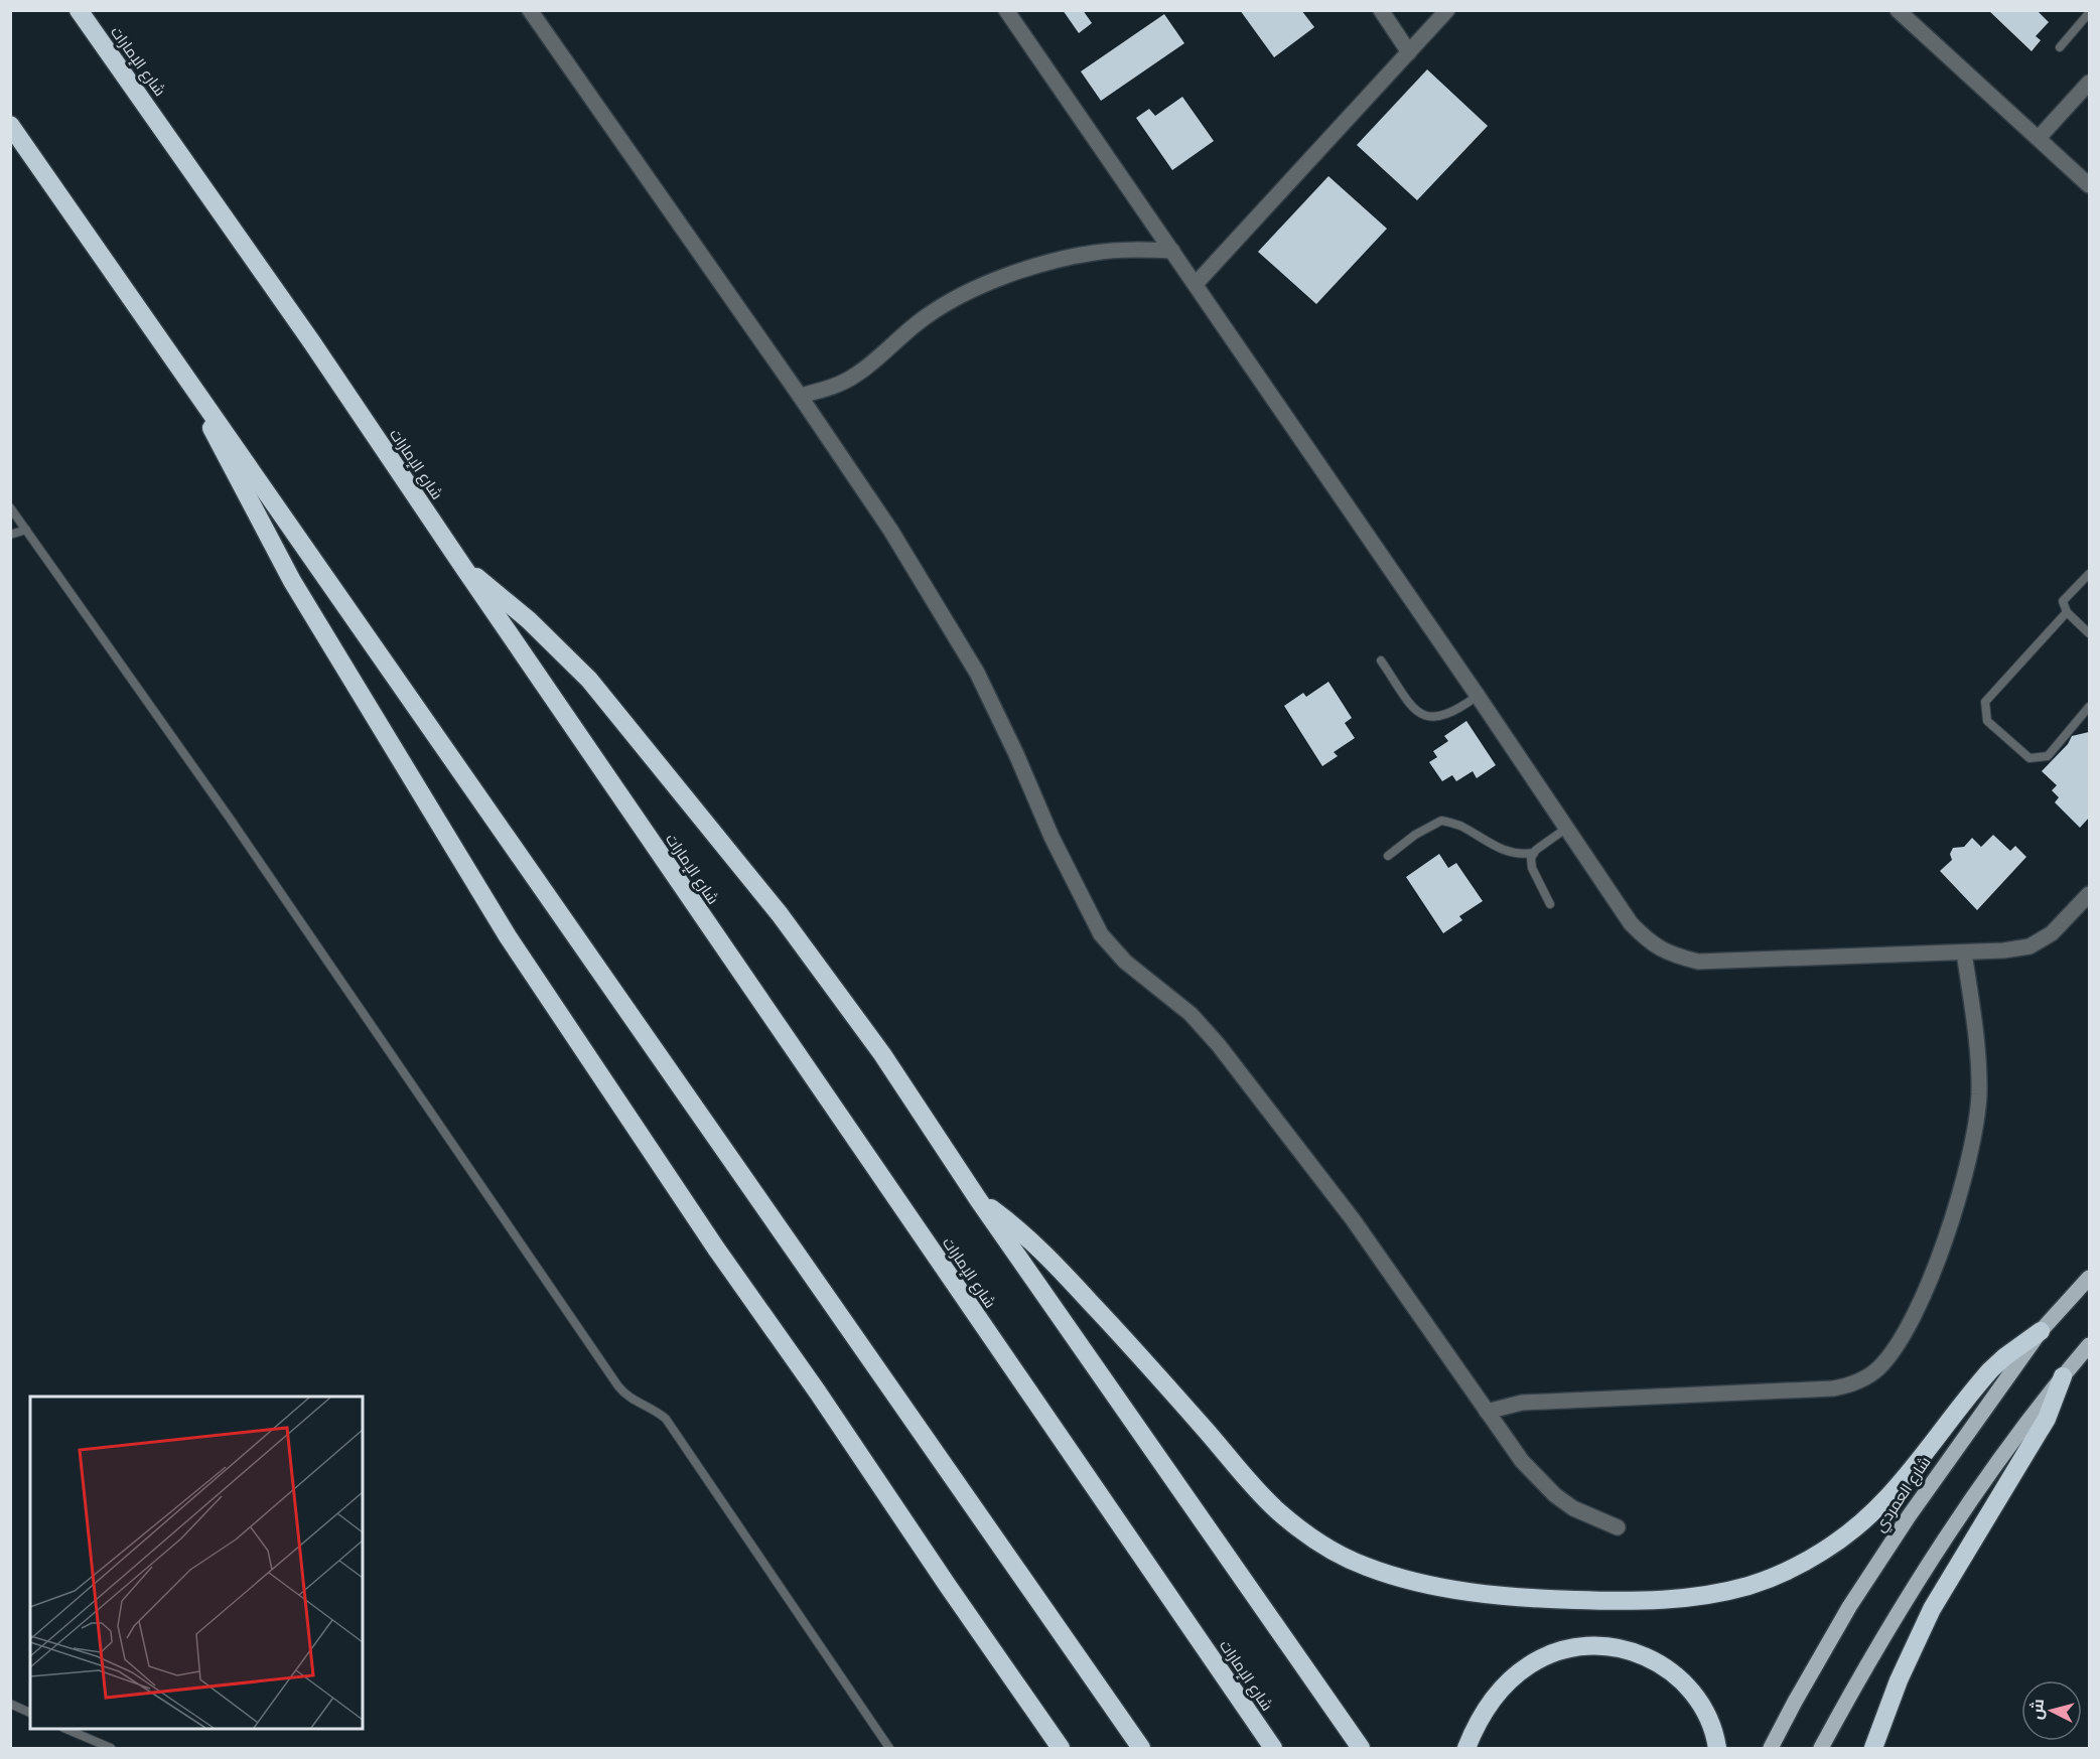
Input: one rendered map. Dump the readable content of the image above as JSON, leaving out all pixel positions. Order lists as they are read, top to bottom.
{
  "streets": {
    "highway": ["شارع الإمارات"],
    "main road": ["شارع العمردي"]
  },
  "north": "left"
}
